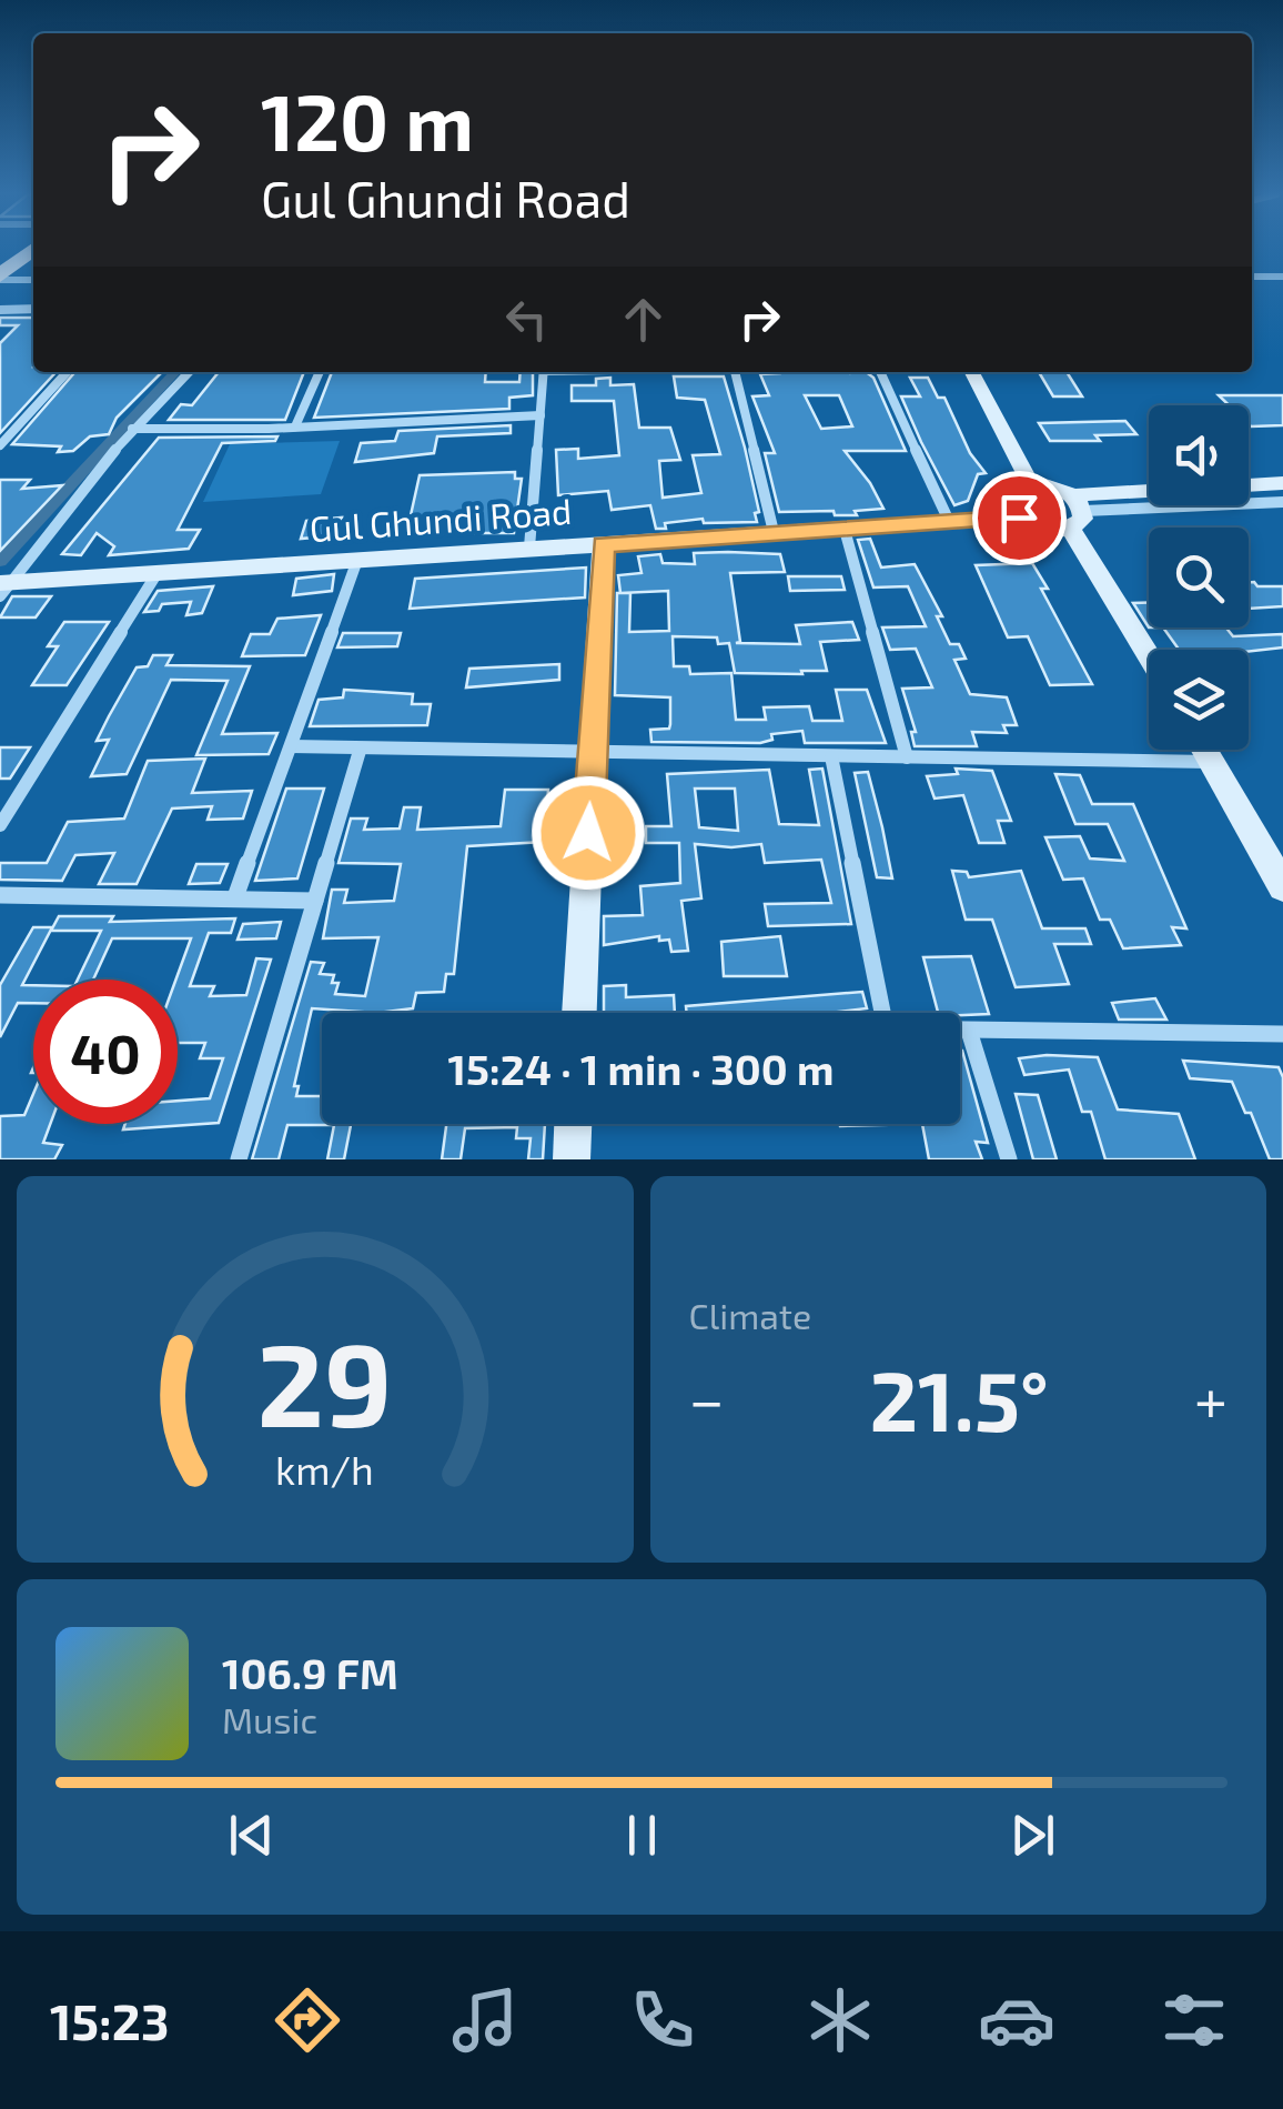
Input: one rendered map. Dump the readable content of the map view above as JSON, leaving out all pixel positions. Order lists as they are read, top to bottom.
{
  "streets": {
    "main road": ["Gul Ghundi Road"]
  },
  "page": {
    "turn": ["120 m", "Gul Ghundi Road"],
    "limit": "40",
    "trip": "15:24 · 1 min · 300 m",
    "tile": "Climate",
    "heat": ["−", "21.5°", "+"],
    "song": ["106.9 FM", "Music"],
    "tabs": "15:23",
    "gauge": ["29", "km/h"]
  }
}
